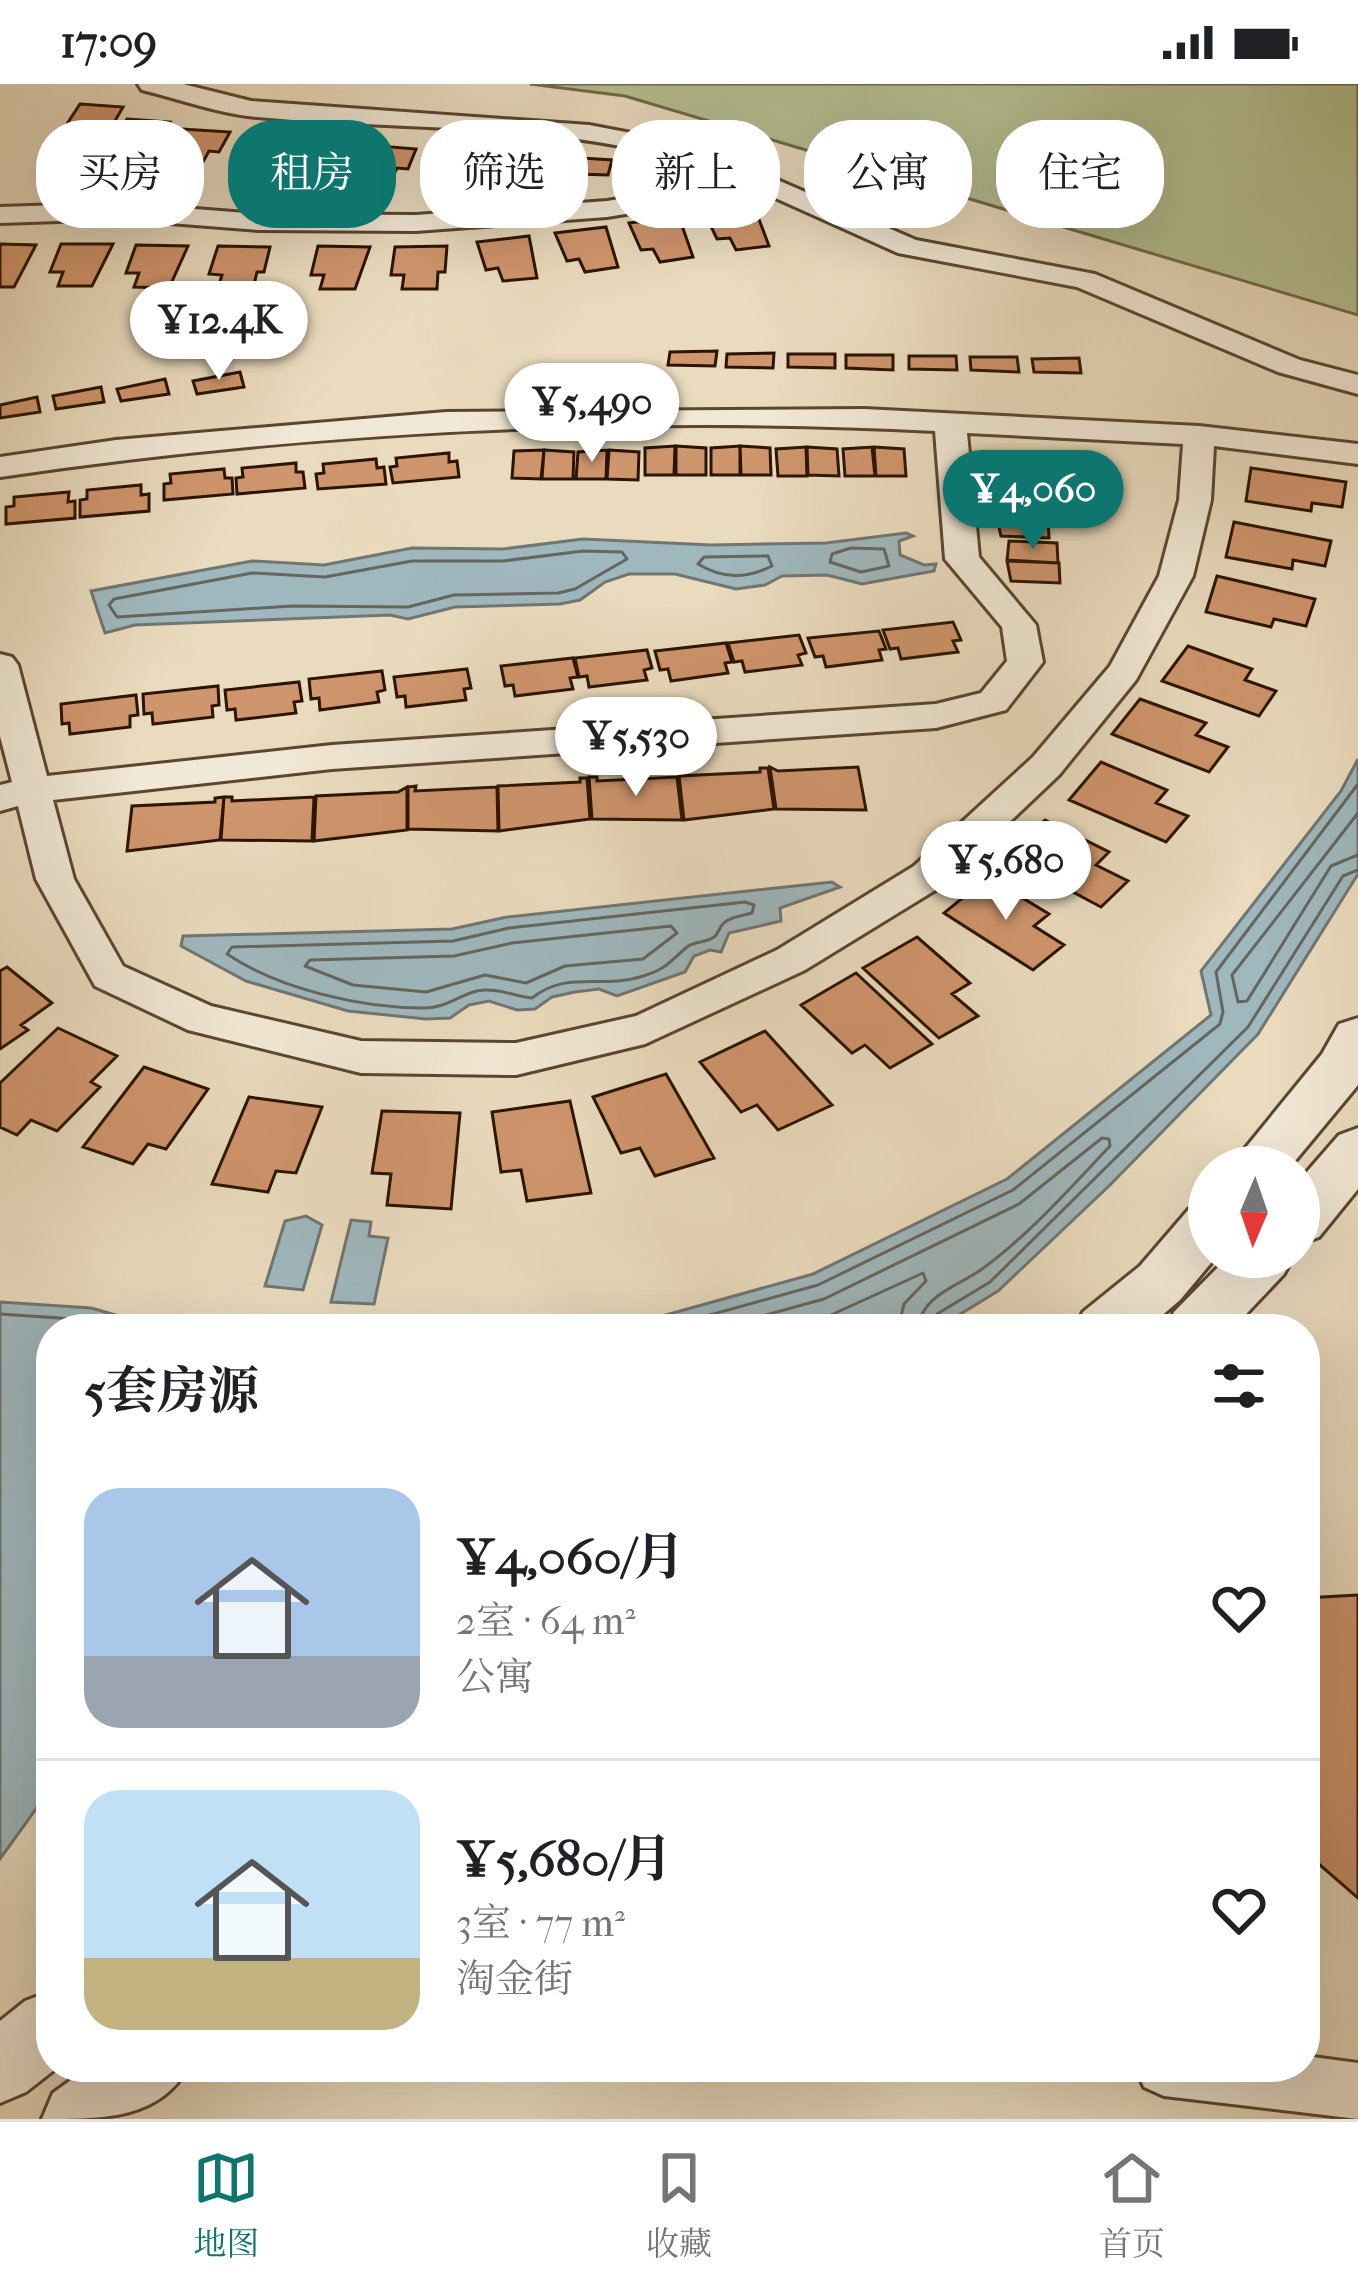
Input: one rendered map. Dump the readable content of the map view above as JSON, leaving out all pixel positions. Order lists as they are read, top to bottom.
{
  "north": "bottom",
  "page": {
    "status": "17:09",
    "chip": [
      "买房",
      "租房",
      "筛选",
      "新上",
      "公寓",
      "住宅"
    ],
    "price": [
      "¥12.4K",
      "¥5,490",
      "¥4,060",
      "¥5,530",
      "¥5,680"
    ],
    "heading": "5套房源",
    "list": [
      {
        "name": "¥4,060/月",
        "note": "2室 · 64 m² · 公寓"
      },
      {
        "name": "¥5,680/月",
        "note": "3室 · 77 m² · 淘金街"
      }
    ],
    "tabs": ["地图", "收藏", "首页"]
  }
}
